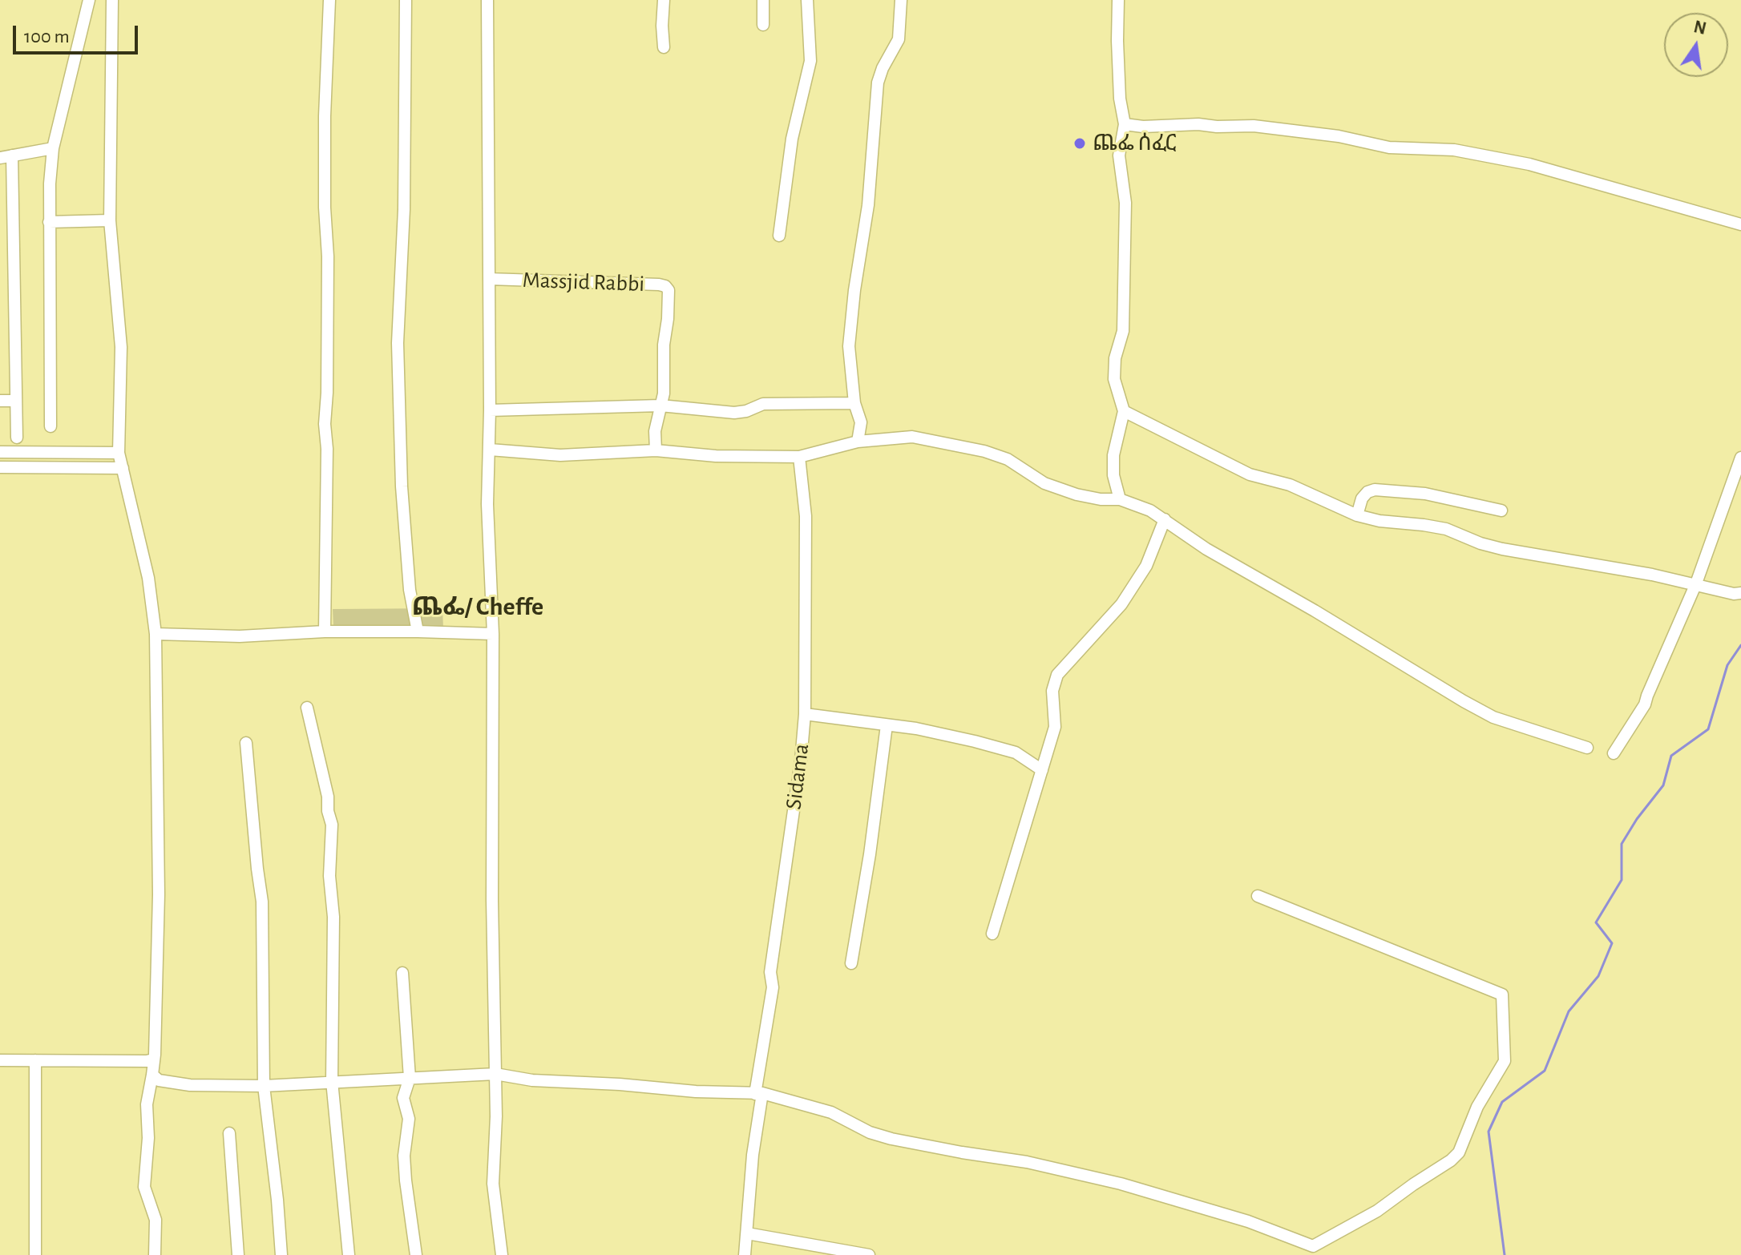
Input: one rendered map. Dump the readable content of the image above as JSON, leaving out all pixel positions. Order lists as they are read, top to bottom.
{
  "streets": {
    "street": ["Massjid Rabbi", "Sidama"]
  },
  "districts": ["ጨፌ/ Cheffe"],
  "places": ["ጨፌ ሰፈር"],
  "scale_bar": "100 m",
  "north": "top"
}
